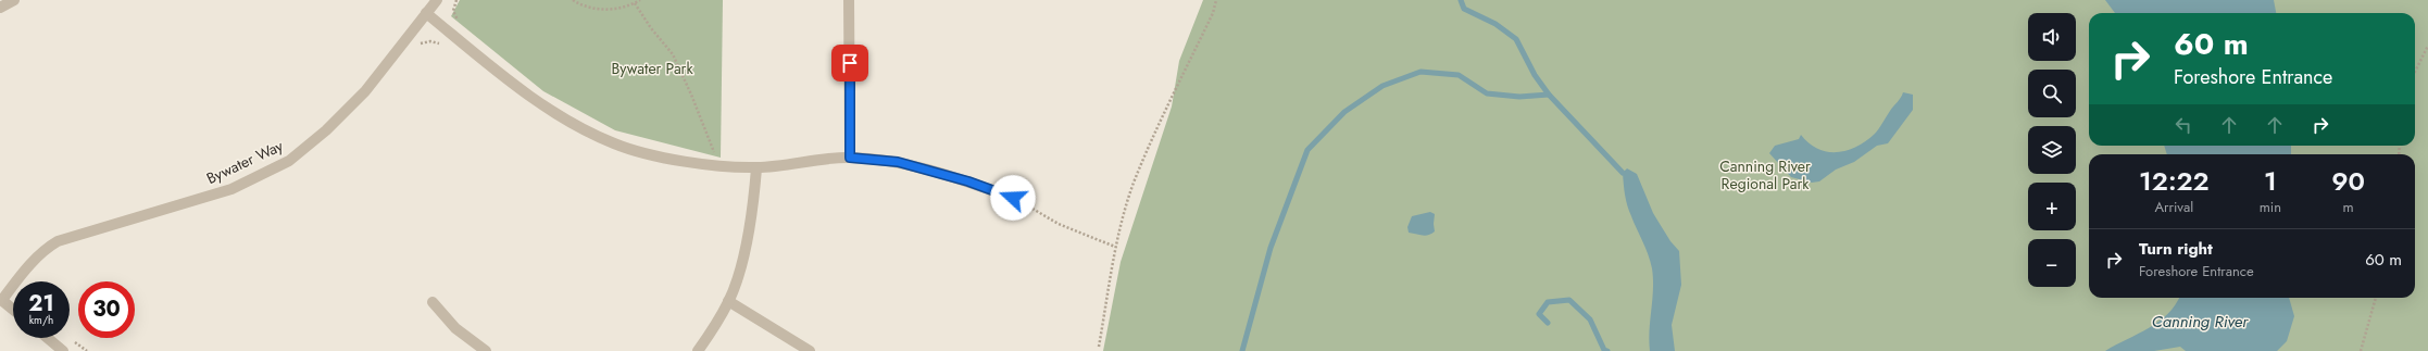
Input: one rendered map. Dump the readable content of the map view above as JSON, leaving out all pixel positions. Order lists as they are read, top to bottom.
{
  "streets": {
    "street": ["Bywater Way"]
  },
  "water": ["Canning River"],
  "parks": ["Bywater Park", "Canning River Regional Park"],
  "page": {
    "map_buttons": ["+", "−"],
    "turn": ["60 m", "Foreshore Entrance"],
    "eta": [
      "12:22",
      "Arrival",
      "1",
      "min",
      "90",
      "m"
    ],
    "list": [
      {
        "name": "Turn right",
        "note": "Foreshore Entrance",
        "value": "60 m"
      }
    ],
    "speed": "21 km/h",
    "limit": "30"
  }
}
